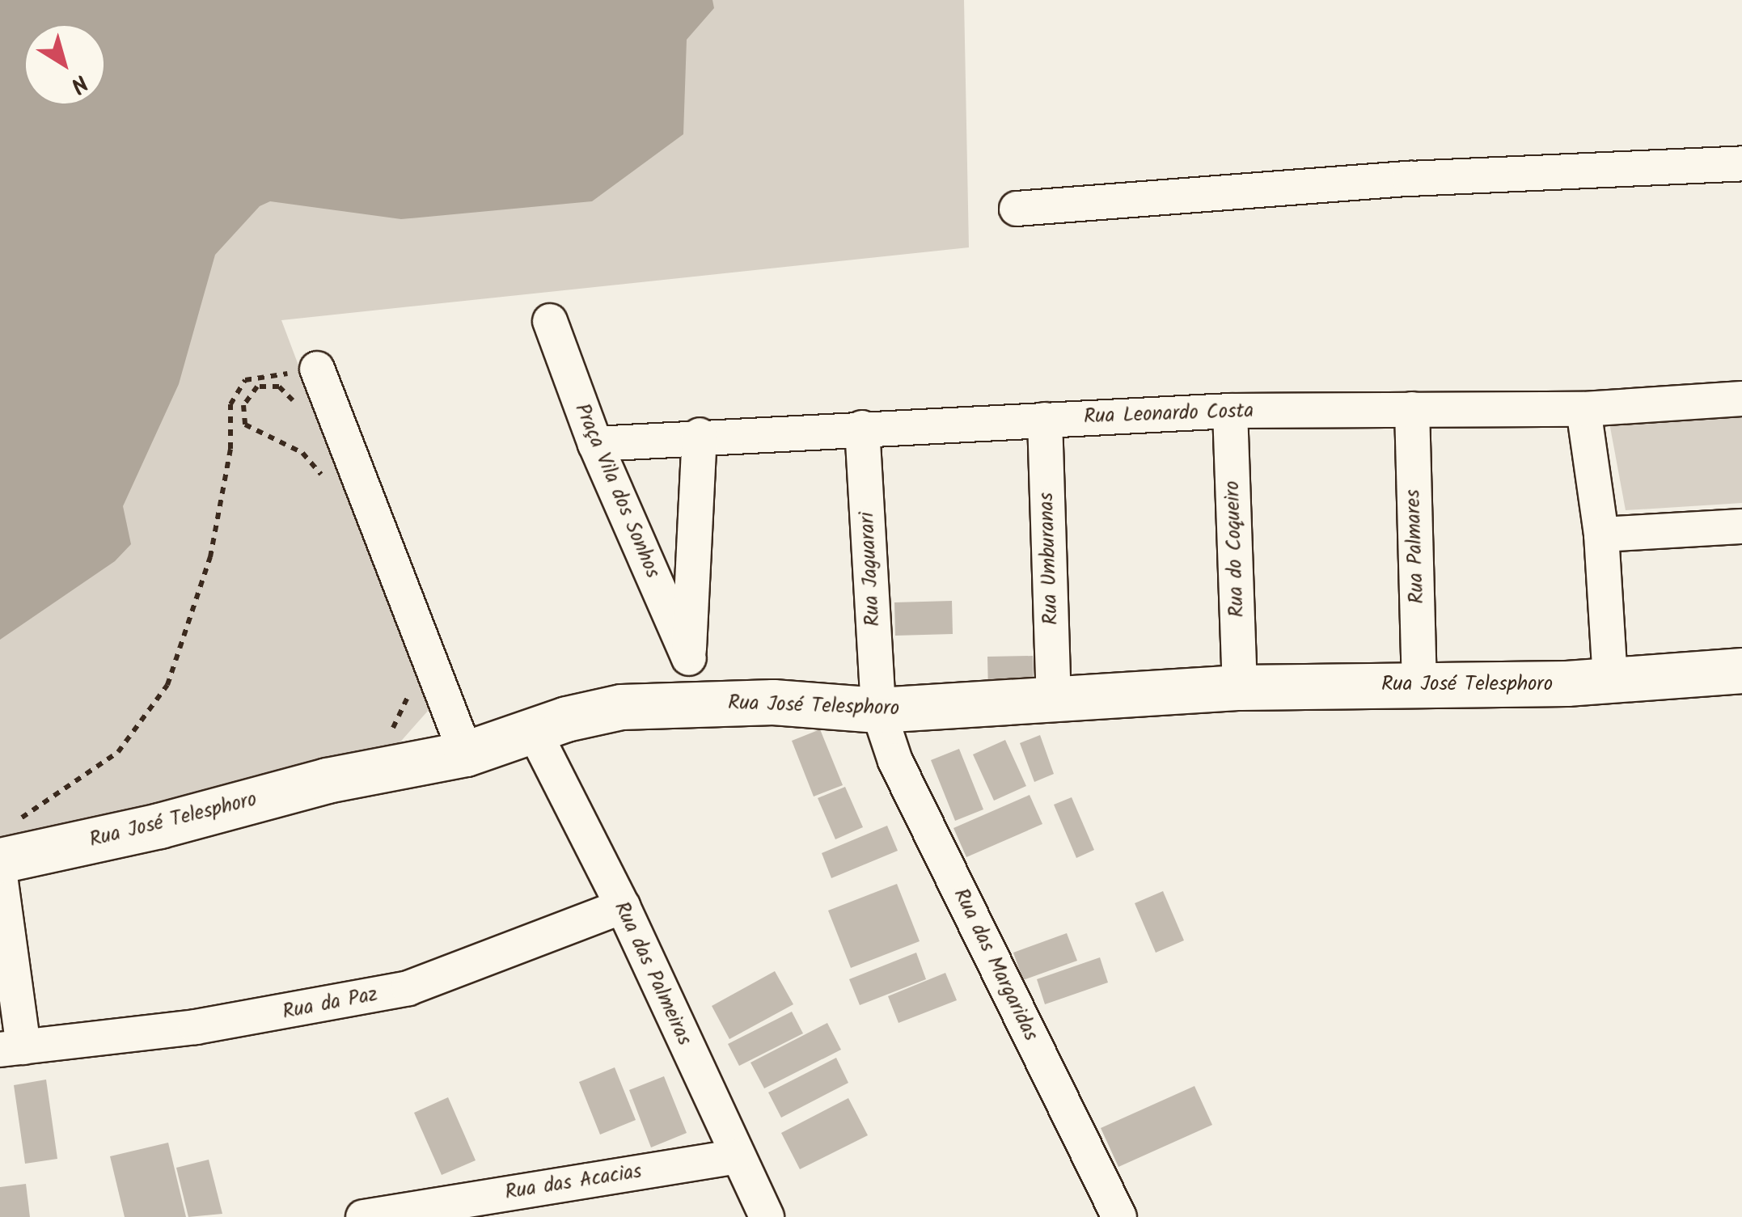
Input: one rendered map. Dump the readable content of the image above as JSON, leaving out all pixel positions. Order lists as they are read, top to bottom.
{
  "streets": {
    "street": [
      "Rua Leonardo Costa",
      "Praça Vila dos Sonhos",
      "Rua Palmares",
      "Rua do Coqueiro",
      "Rua Umburanas",
      "Rua Jaguarari",
      "Rua José Telesphoro",
      "Rua das Margaridas",
      "Rua das Palmeiras",
      "Rua da Paz",
      "Rua das Acacias"
    ]
  },
  "crossings": [
    ["Rua Leonardo Costa", "Praça Vila dos Sonhos"],
    ["Rua Leonardo Costa", "Rua Palmares"],
    ["Rua Leonardo Costa", "Rua do Coqueiro"],
    ["Rua Leonardo Costa", "Rua Umburanas"],
    ["Rua Leonardo Costa", "Rua Jaguarari"],
    ["Praça Vila dos Sonhos", "Rua José Telesphoro"],
    ["Rua Palmares", "Rua José Telesphoro"],
    ["Rua do Coqueiro", "Rua José Telesphoro"],
    ["Rua Umburanas", "Rua José Telesphoro"],
    ["Rua Jaguarari", "Rua José Telesphoro"],
    ["Rua Jaguarari", "Rua das Margaridas"],
    ["Rua José Telesphoro", "Rua das Margaridas"],
    ["Rua José Telesphoro", "Rua das Palmeiras"],
    ["Rua das Palmeiras", "Rua da Paz"],
    ["Rua das Palmeiras", "Rua das Acacias"]
  ],
  "north": "bottom right"
}
